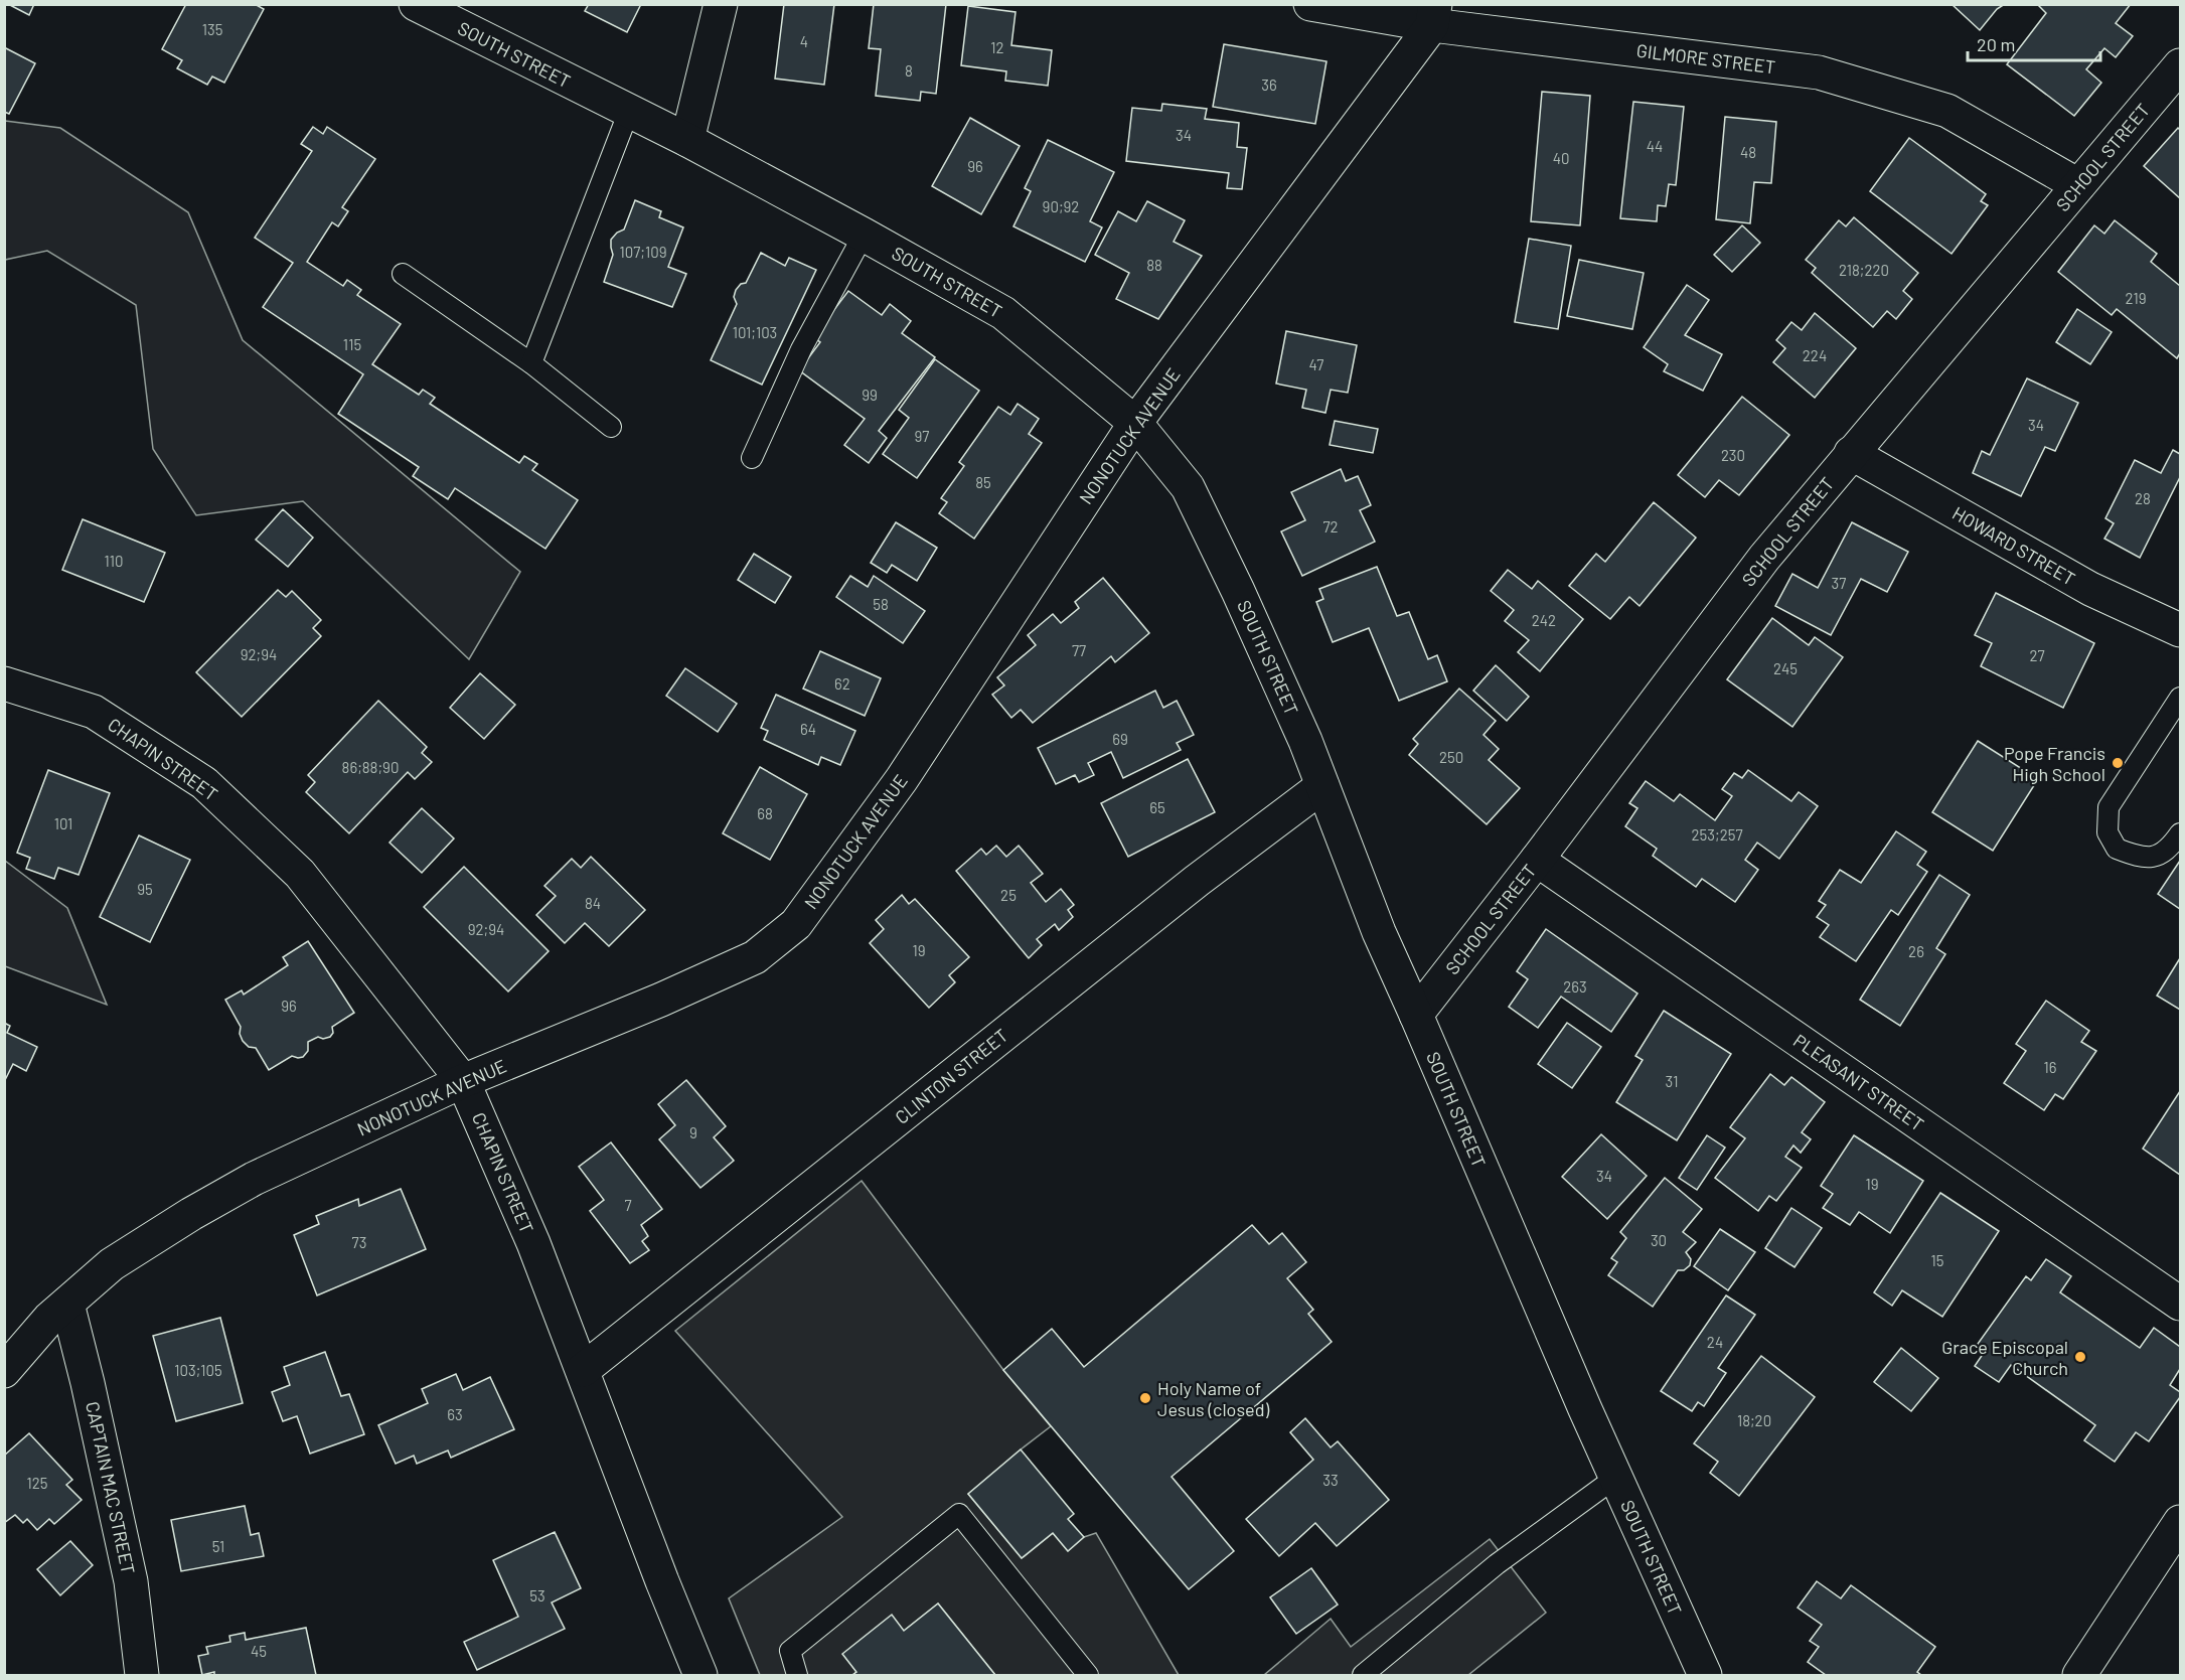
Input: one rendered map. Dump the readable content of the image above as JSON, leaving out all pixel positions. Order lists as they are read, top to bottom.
{
  "streets": {
    "street": [
      "SOUTH STREET",
      "GILMORE STREET",
      "SCHOOL STREET",
      "NONOTUCK AVENUE",
      "HOWARD STREET",
      "CHAPIN STREET",
      "CLINTON STREET",
      "PLEASANT STREET",
      "CAPTAIN MAC STREET"
    ]
  },
  "crossings": [
    ["SOUTH STREET", "SCHOOL STREET"],
    ["SOUTH STREET", "NONOTUCK AVENUE"],
    ["SOUTH STREET", "CLINTON STREET"],
    ["GILMORE STREET", "SCHOOL STREET"],
    ["GILMORE STREET", "NONOTUCK AVENUE"],
    ["SCHOOL STREET", "HOWARD STREET"],
    ["SCHOOL STREET", "PLEASANT STREET"],
    ["NONOTUCK AVENUE", "CHAPIN STREET"],
    ["NONOTUCK AVENUE", "CAPTAIN MAC STREET"],
    ["CHAPIN STREET", "CLINTON STREET"]
  ],
  "places": ["Pope Francis High School", "Grace Episcopal Church", "Holy Name of Jesus (closed)"],
  "house_numbers": [
    "135",
    "4",
    "12",
    "8",
    "36",
    "34",
    "44",
    "48",
    "40",
    "96",
    "90;92",
    "107;109",
    "88",
    "218;220",
    "219",
    "101;103",
    "115",
    "224",
    "47",
    "99",
    "34",
    "97",
    "230",
    "85",
    "28",
    "72",
    "110",
    "37",
    "58",
    "242",
    "77",
    "92;94",
    "27",
    "245",
    "62",
    "64",
    "69",
    "250",
    "86;88;90",
    "65",
    "68",
    "101",
    "253;257",
    "95",
    "25",
    "84",
    "92;94",
    "19",
    "26",
    "263",
    "96",
    "16",
    "31",
    "9",
    "34",
    "19",
    "7",
    "30",
    "73",
    "15",
    "24",
    "103;105",
    "63",
    "18;20",
    "33",
    "125",
    "51",
    "53",
    "45"
  ],
  "scale_bar": "20 m"
}
